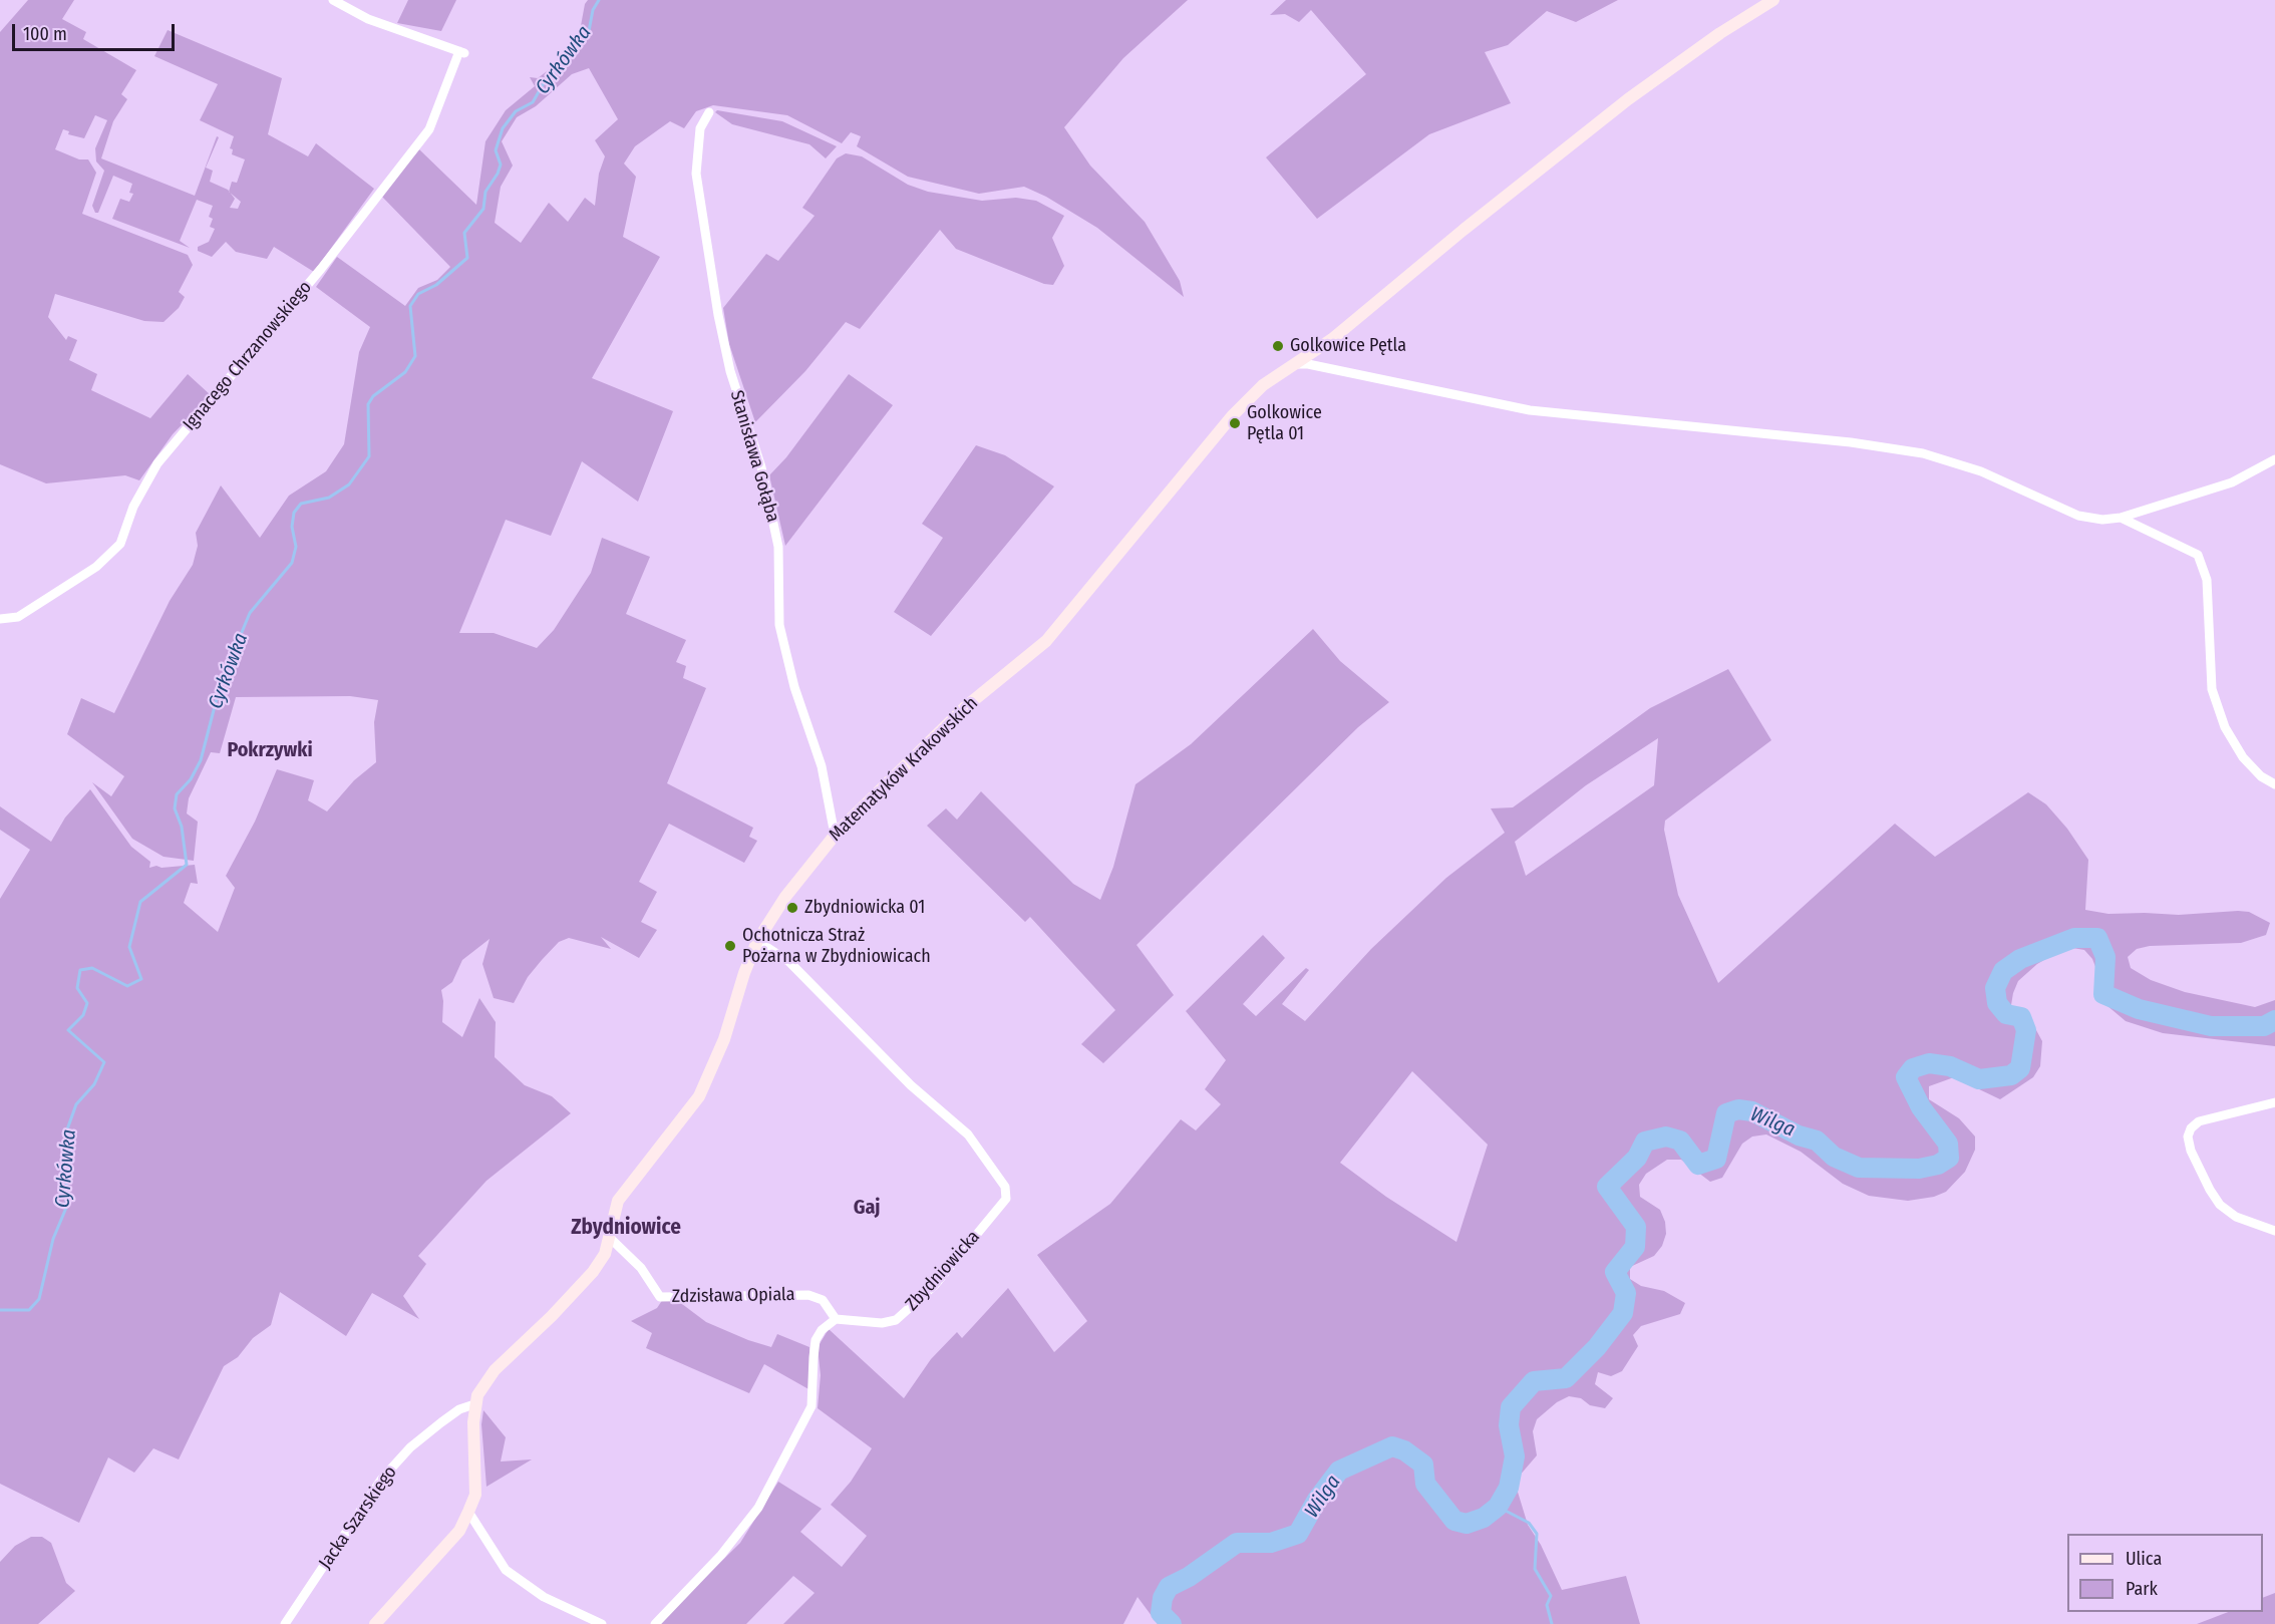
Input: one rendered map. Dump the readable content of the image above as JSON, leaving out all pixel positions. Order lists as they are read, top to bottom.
{
  "streets": {
    "street": [
      "Ignacego Chrzanowskiego",
      "Stanisława Gołąba",
      "Matematyków Krakowskich",
      "Zbydniowicka",
      "Zdzisława Opiala",
      "Jacka Szarskiego"
    ]
  },
  "crossings": [
    ["Stanisława Gołąba", "Matematyków Krakowskich"],
    ["Matematyków Krakowskich", "Zbydniowicka"],
    ["Matematyków Krakowskich", "Zdzisława Opiala"],
    ["Matematyków Krakowskich", "Jacka Szarskiego"],
    ["Zbydniowicka", "Zdzisława Opiala"]
  ],
  "districts": ["Pokrzywki", "Gaj", "Zbydniowice"],
  "water": ["Cyrkówka", "Wilga"],
  "places": [
    "Golkowice Pętla",
    "Golkowice Pętla 01",
    "Zbydniowicka 01",
    "Ochotnicza Straż Pożarna w Zbydniowicach"
  ],
  "legend": ["Ulica", "Park"],
  "scale_bar": "100 m"
}
